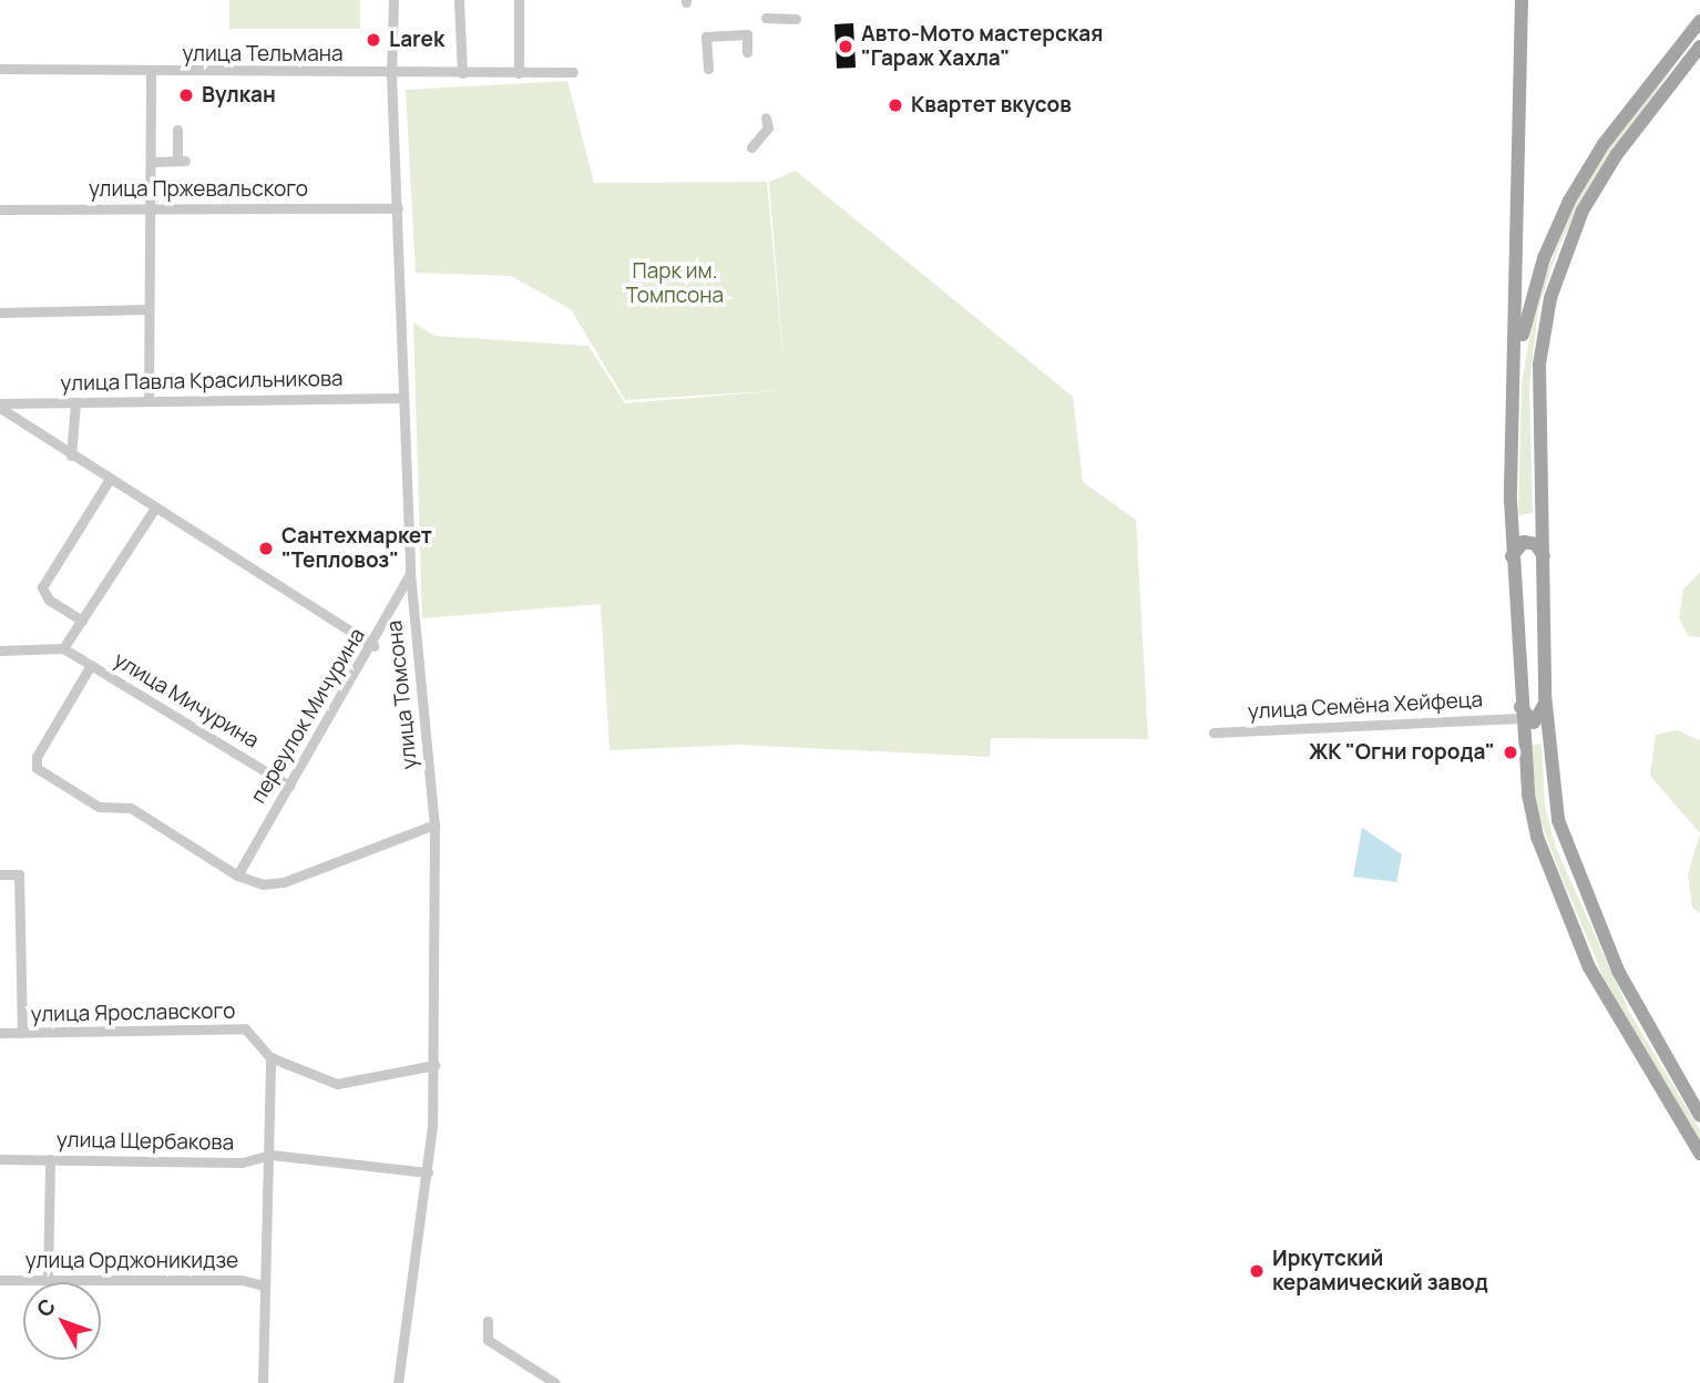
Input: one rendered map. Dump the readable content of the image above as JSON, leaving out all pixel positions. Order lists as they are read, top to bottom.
{
  "streets": {
    "street": [
      "улица Тельмана",
      "улица Пржевальского",
      "улица Павла Красильникова",
      "улица Томсона",
      "улица Мичурина",
      "улица Семёна Хейфеца",
      "переулок Мичурина",
      "улица Ярославского",
      "улица Щербакова",
      "улица Орджоникидзе"
    ]
  },
  "crossings": [
    ["улица Тельмана", "улица Томсона"],
    ["улица Пржевальского", "улица Томсона"],
    ["улица Павла Красильникова", "улица Томсона"],
    ["улица Томсона", "переулок Мичурина"],
    ["улица Томсона", "улица Ярославского"],
    ["улица Томсона", "улица Щербакова"],
    ["улица Мичурина", "переулок Мичурина"]
  ],
  "parks": ["Парк им. Томпсона"],
  "places": [
    "Larek",
    "Авто-Мото мастерская \"Гараж Хахла\"",
    "Вулкан",
    "Квартет вкусов",
    "Сантехмаркет \"Тепловоз\"",
    "ЖК \"Огни города\"",
    "Иркутский керамический завод"
  ],
  "north": "top left"
}
